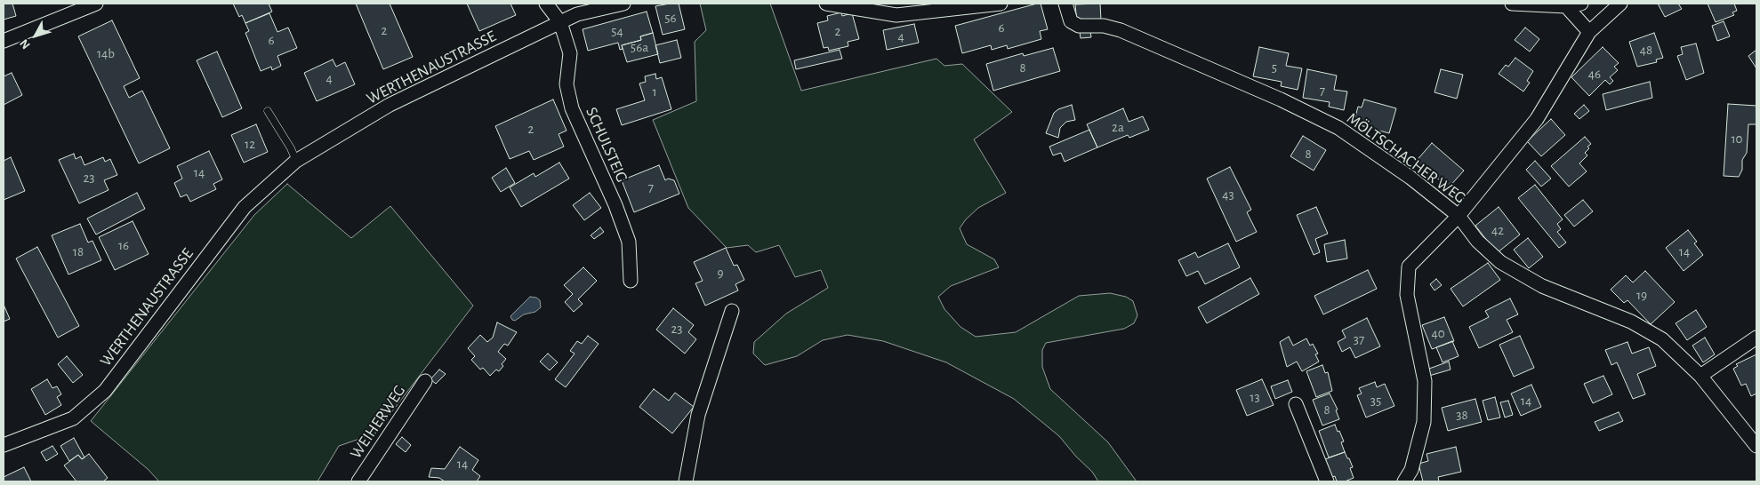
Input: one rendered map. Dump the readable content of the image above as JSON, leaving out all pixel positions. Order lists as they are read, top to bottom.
{
  "streets": {
    "street": [
      "WERTHENAUSTRASSE",
      "SCHULSTEIG",
      "MÖLTSCHACHER WEG",
      "WEIHERWEG"
    ]
  },
  "crossings": [
    ["WERTHENAUSTRASSE", "SCHULSTEIG"]
  ],
  "house_numbers": [
    "56",
    "6",
    "2",
    "54",
    "2",
    "4",
    "6",
    "56a",
    "48",
    "14b",
    "8",
    "5",
    "46",
    "4",
    "7",
    "1",
    "2a",
    "2",
    "10",
    "12",
    "8",
    "14",
    "23",
    "7",
    "43",
    "42",
    "16",
    "18",
    "14",
    "9",
    "19",
    "23",
    "40",
    "37",
    "13",
    "35",
    "14",
    "8",
    "38",
    "14"
  ],
  "north": "bottom left"
}
